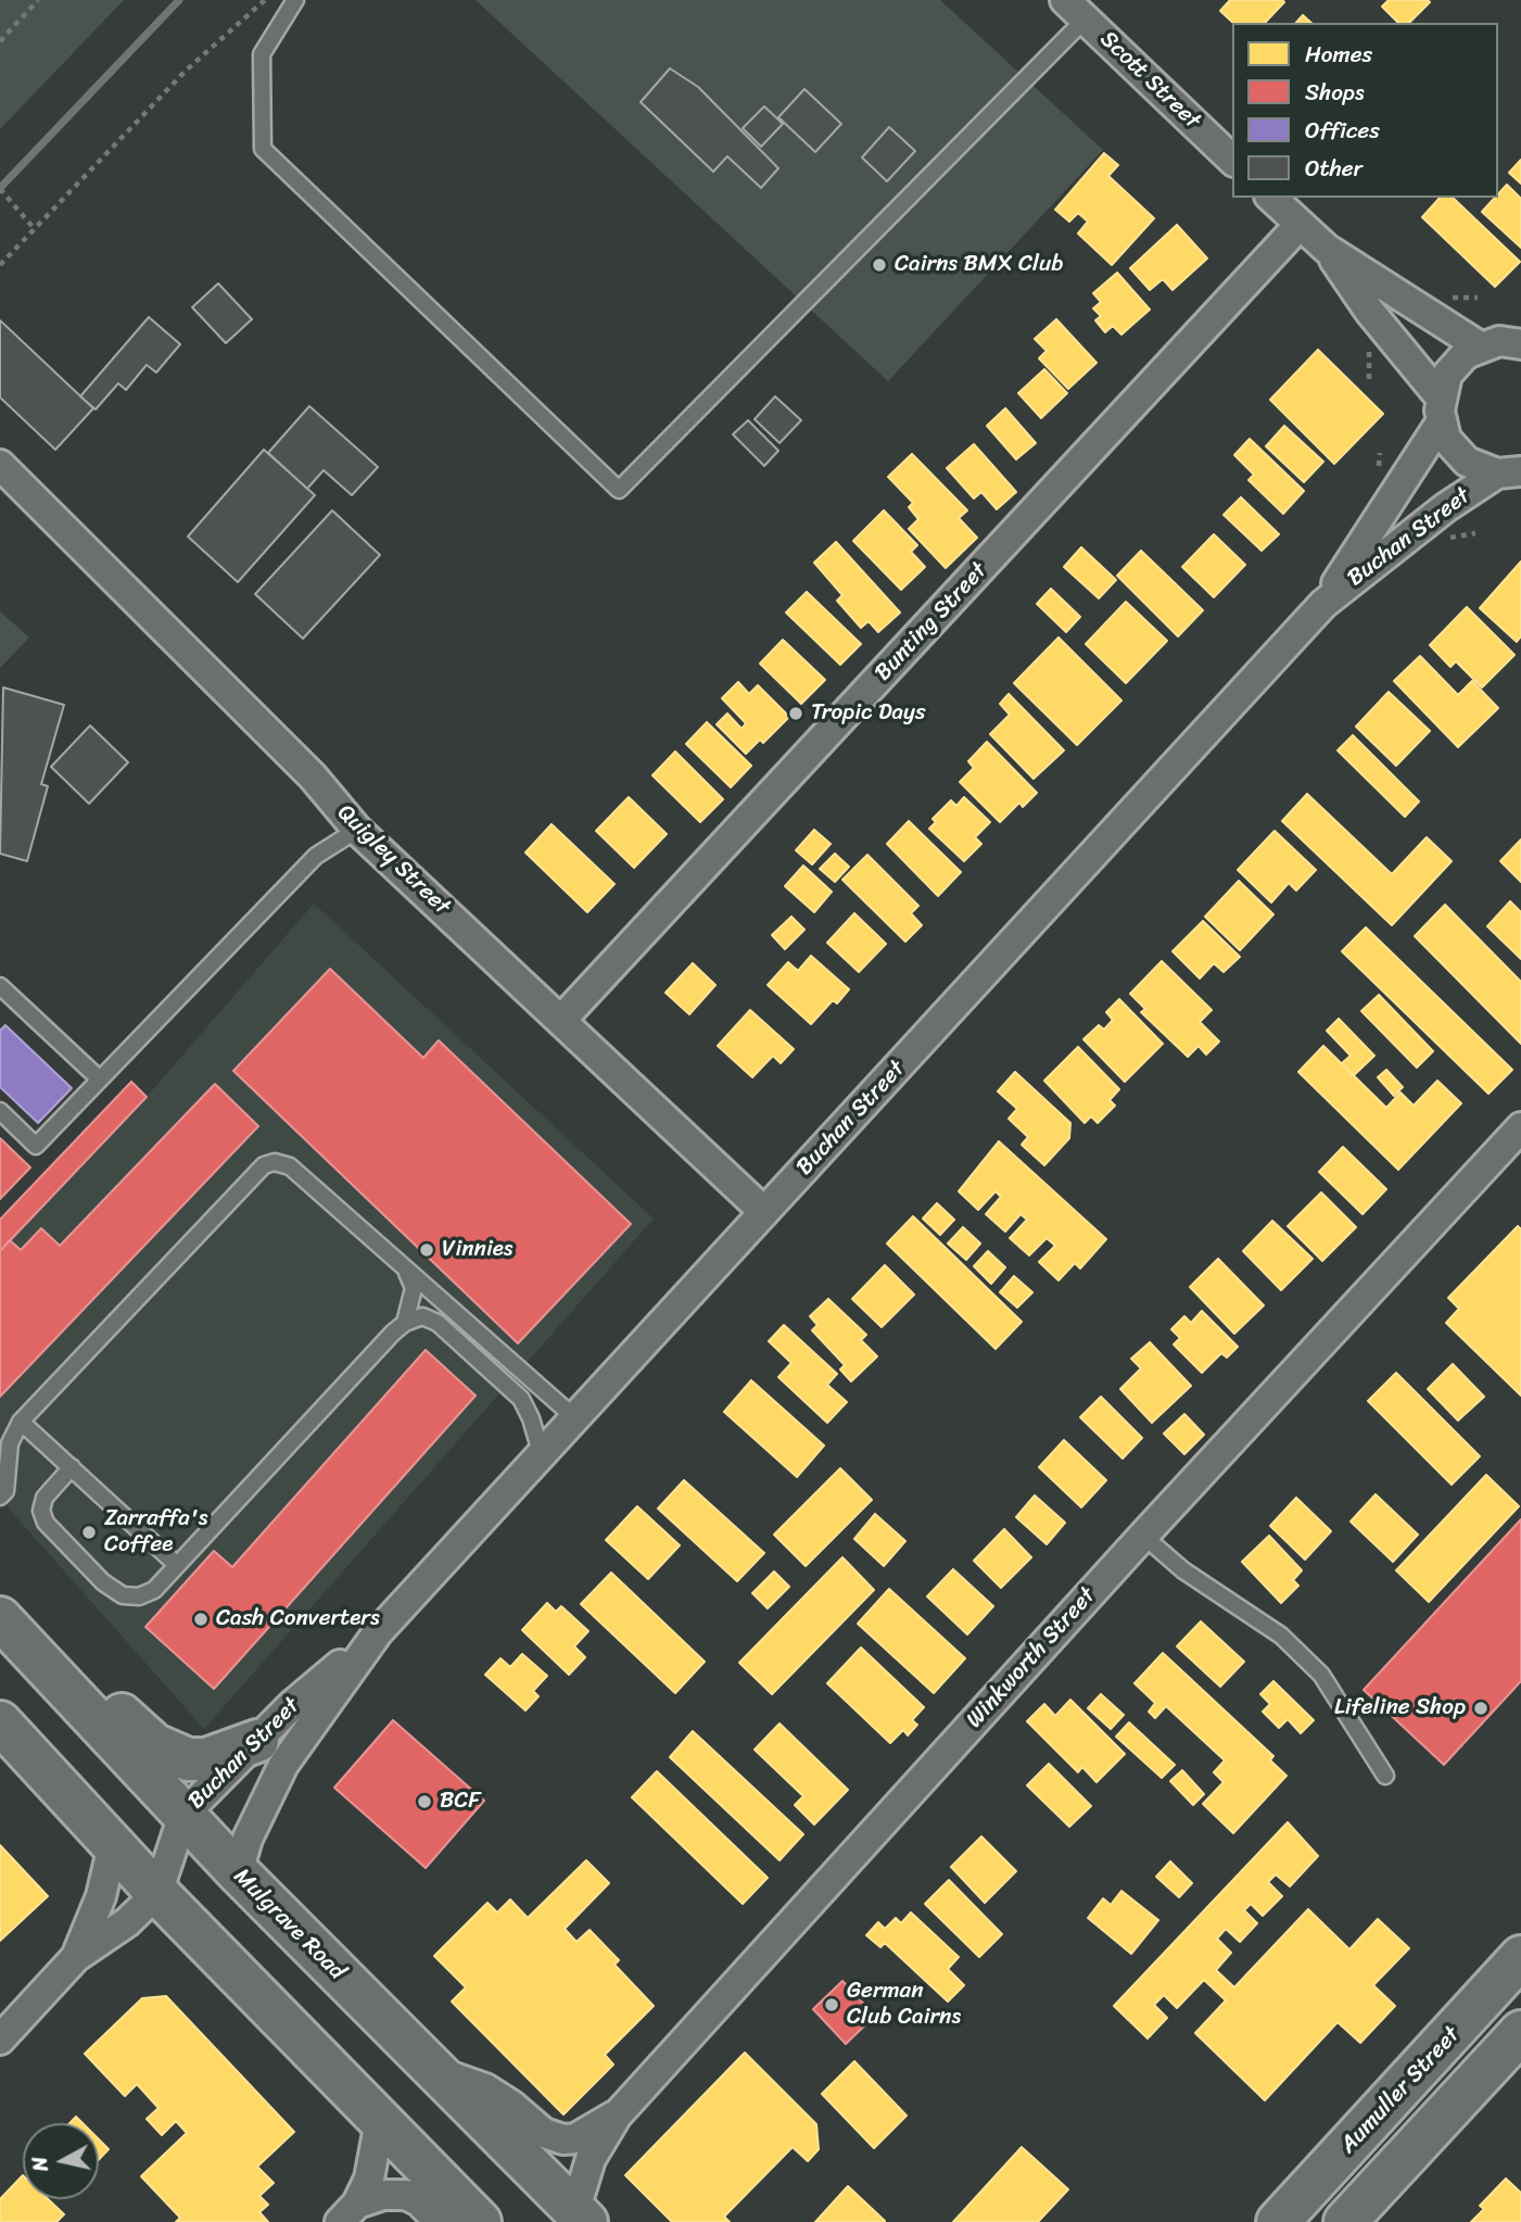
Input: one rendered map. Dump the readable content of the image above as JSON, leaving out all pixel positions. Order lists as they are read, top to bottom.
{
  "streets": {
    "main road": ["Mulgrave Road", "Aumuller Street"],
    "street": [
      "Scott Street",
      "Buchan Street",
      "Bunting Street",
      "Quigley Street",
      "Winkworth Street"
    ]
  },
  "crossings": [
    ["Buchan Street", "Quigley Street"],
    ["Buchan Street", "Mulgrave Road"],
    ["Bunting Street", "Quigley Street"],
    ["Winkworth Street", "Mulgrave Road"]
  ],
  "places": [
    "Cairns BMX Club",
    "Tropic Days",
    "Vinnies",
    "Zarraffa's Coffee",
    "Cash Converters",
    "Lifeline Shop",
    "BCF",
    "German Club Cairns"
  ],
  "legend": [
    "Homes",
    "Shops",
    "Offices",
    "Other"
  ],
  "north": "left"
}
